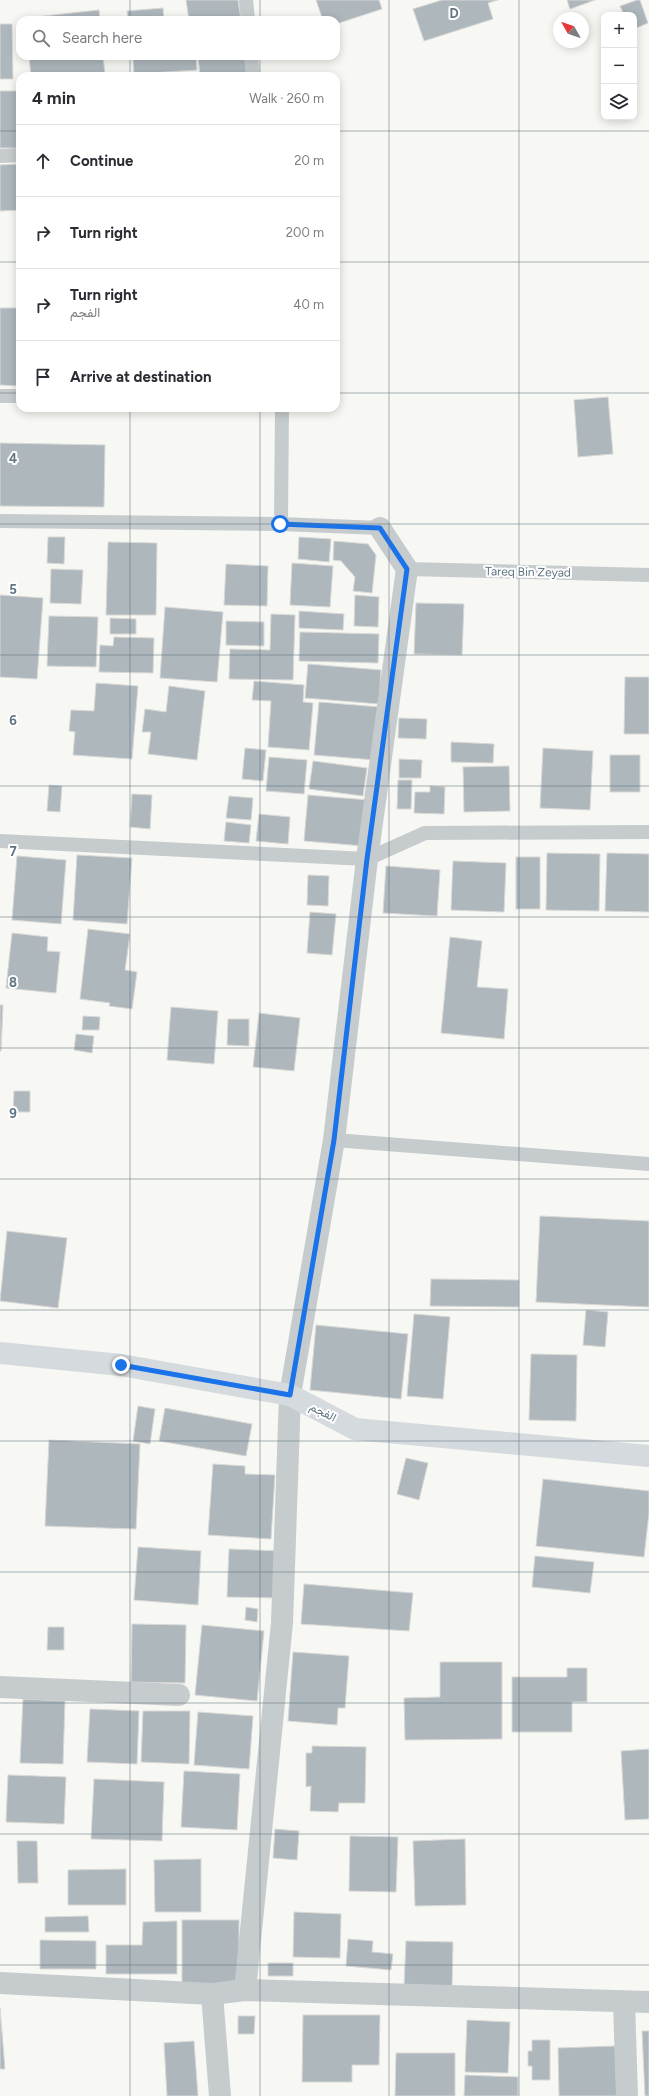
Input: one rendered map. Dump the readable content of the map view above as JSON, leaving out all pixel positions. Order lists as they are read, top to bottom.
{
  "streets": {
    "main road": ["الفجم"],
    "lane": ["Tareq Bin Zeyad"]
  },
  "north": "top left",
  "page": {
    "map_buttons": ["+", "−"],
    "search": "Search here",
    "heading": ["4 min", "Walk · 260 m"],
    "list": [
      ["Continue", "20 m"],
      ["Turn right", "200 m"],
      ["Turn right", "الفجم", "40 m"],
      "Arrive at destination"
    ]
  },
  "grid": {
    "columns": ["D"],
    "rows": [
      "4",
      "5",
      "6",
      "7",
      "8",
      "9"
    ]
  }
}
